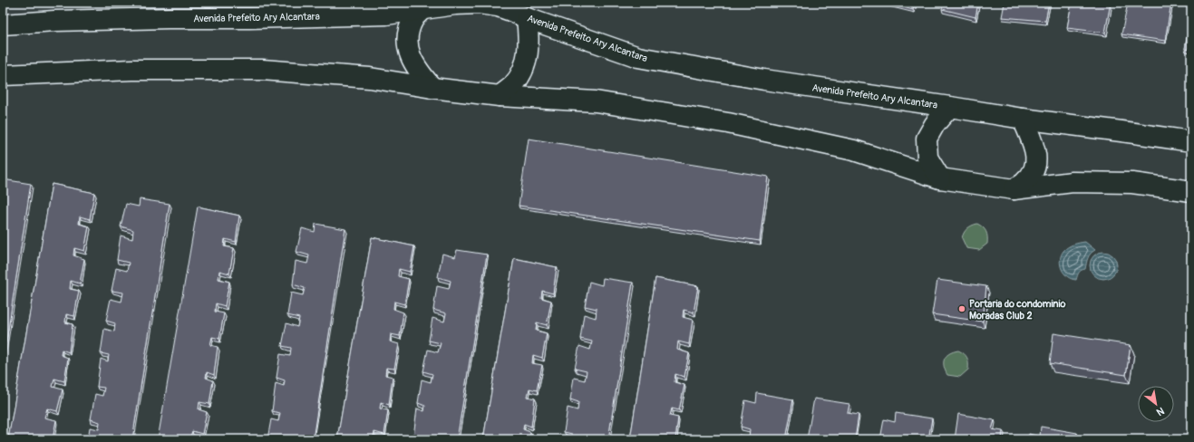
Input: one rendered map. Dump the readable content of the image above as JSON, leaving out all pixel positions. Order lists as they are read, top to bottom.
{
  "streets": {
    "street": ["Avenida Prefeito Ary Alcantara"]
  },
  "places": ["Portaria do condominio Moradas Club 2"],
  "north": "bottom right"
}
